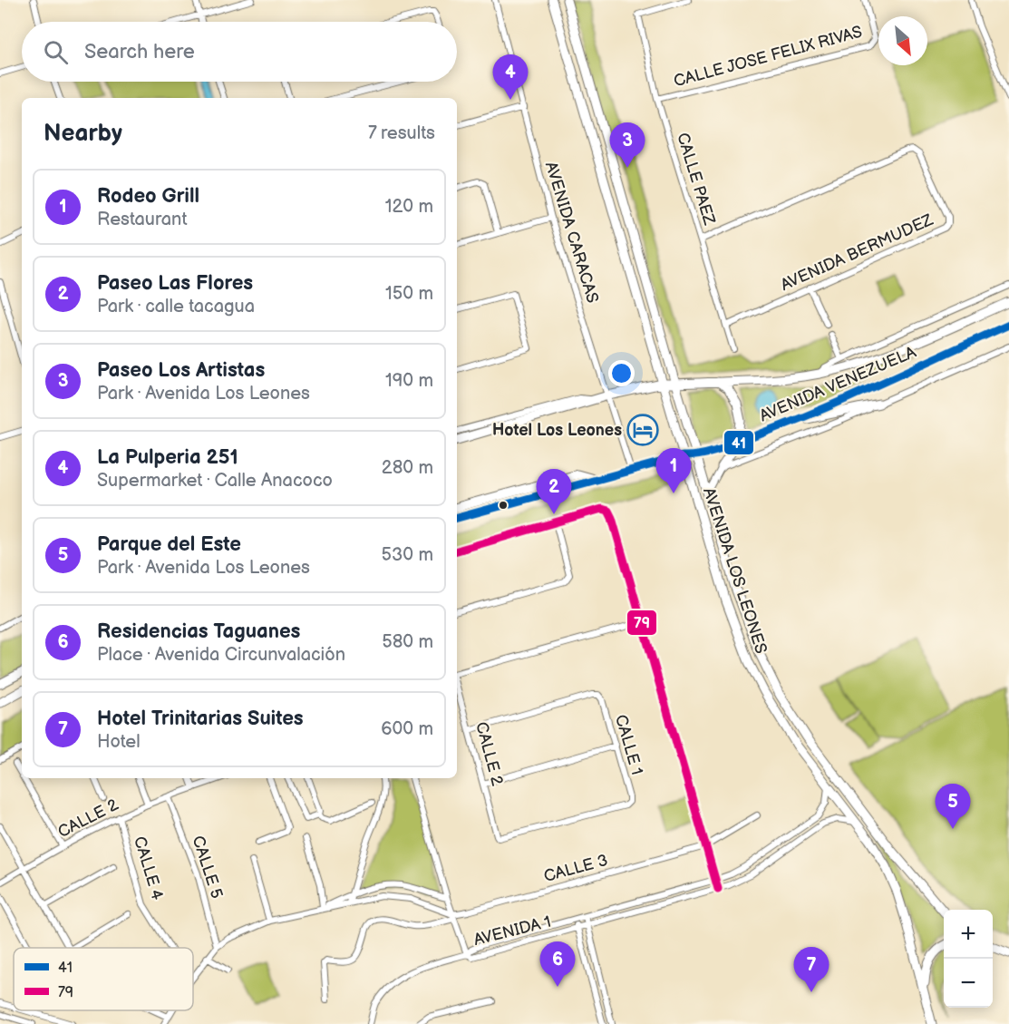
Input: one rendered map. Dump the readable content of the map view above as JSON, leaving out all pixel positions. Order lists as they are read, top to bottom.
{
  "streets": {
    "main road": ["AVENIDA VENEZUELA", "AVENIDA LOS LEONES"],
    "street": [
      "CALLE JOSE FELIX RIVAS",
      "CALLE PAEZ",
      "AVENIDA CARACAS",
      "AVENIDA BERMUDEZ",
      "CALLE 1",
      "CALLE 2",
      "CALLE 5",
      "CALLE 4",
      "CALLE 3",
      "AVENIDA 1"
    ]
  },
  "crossings": [
    ["CALLE JOSE FELIX RIVAS", "CALLE PAEZ"],
    ["CALLE PAEZ", "AVENIDA BERMUDEZ"],
    ["AVENIDA CARACAS", "AVENIDA VENEZUELA"],
    ["AVENIDA VENEZUELA", "AVENIDA LOS LEONES"],
    ["AVENIDA LOS LEONES", "AVENIDA 1"],
    ["CALLE 1", "CALLE 2"],
    ["CALLE 2", "CALLE 5"],
    ["CALLE 2", "CALLE 4"]
  ],
  "places": {
    "hotel": ["Hotel Los Leones"]
  },
  "lines": ["transit line 41", "transit line 79"],
  "legend": ["41", "79"],
  "north": "bottom right",
  "page": {
    "search": "Search here",
    "pins": [
      "4",
      "3",
      "1",
      "2",
      "5",
      "6",
      "7"
    ],
    "heading": ["Nearby", "7 results"],
    "list": [
      {
        "mark": "1",
        "name": "Rodeo Grill",
        "note": "Restaurant",
        "value": "120 m"
      },
      {
        "mark": "2",
        "name": "Paseo Las Flores",
        "note": "Park · calle tacagua",
        "value": "150 m"
      },
      {
        "mark": "3",
        "name": "Paseo Los Artistas",
        "note": "Park · Avenida Los Leones",
        "value": "190 m"
      },
      {
        "mark": "4",
        "name": "La Pulperia 251",
        "note": "Supermarket · Calle Anacoco",
        "value": "280 m"
      },
      {
        "mark": "5",
        "name": "Parque del Este",
        "note": "Park · Avenida Los Leones",
        "value": "530 m"
      },
      {
        "mark": "6",
        "name": "Residencias Taguanes",
        "note": "Place · Avenida Circunvalación",
        "value": "580 m"
      },
      {
        "mark": "7",
        "name": "Hotel Trinitarias Suites",
        "note": "Hotel",
        "value": "600 m"
      }
    ],
    "map_buttons": ["+", "−"]
  }
}
